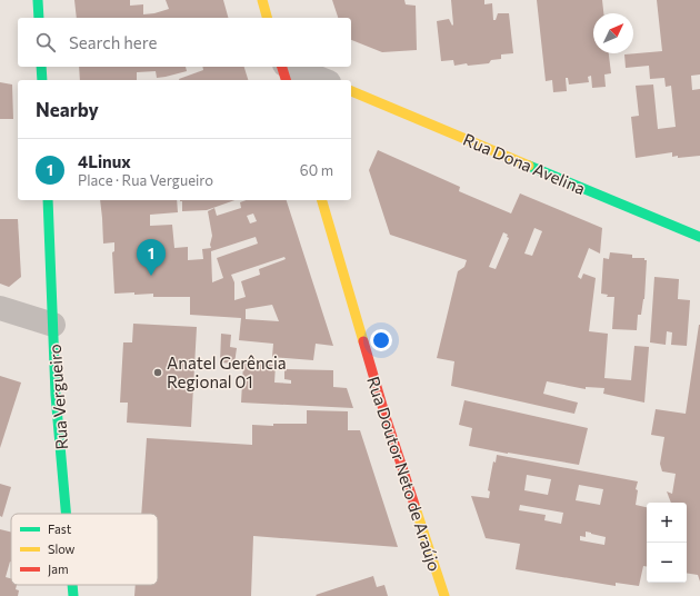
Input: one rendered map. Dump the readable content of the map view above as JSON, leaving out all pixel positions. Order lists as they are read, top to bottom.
{
  "streets": {
    "street": ["Rua Dona Avelina", "Rua Vergueiro", "Rua Doutor Neto de Araújo"]
  },
  "places": ["Anatel Gerência Regional 01"],
  "legend": ["Fast", "Slow", "Jam"],
  "north": "top right",
  "page": {
    "search": "Search here",
    "heading": "Nearby",
    "list": [
      {
        "mark": "1",
        "name": "4Linux",
        "note": "Place · Rua Vergueiro",
        "value": "60 m"
      }
    ],
    "pins": "1",
    "map_buttons": ["+", "−"]
  }
}
